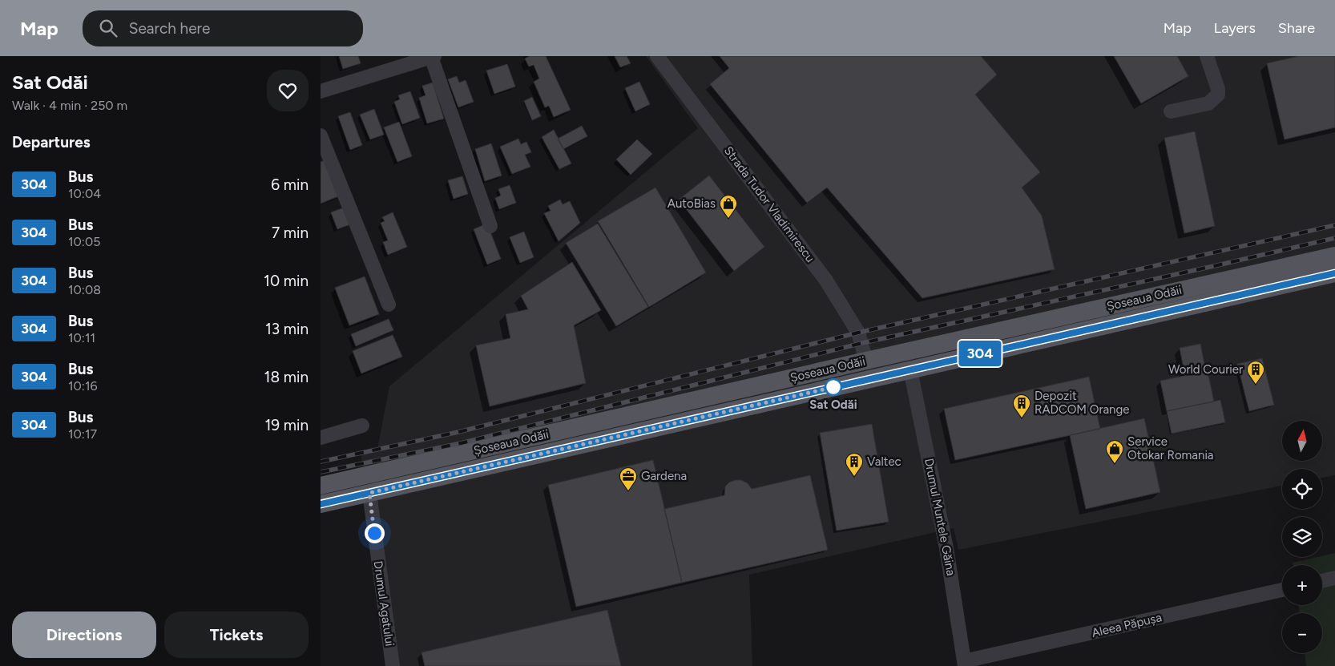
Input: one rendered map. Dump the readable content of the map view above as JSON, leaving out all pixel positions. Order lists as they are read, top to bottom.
{
  "streets": {
    "main road": ["Șoseaua Odăii"],
    "street": [
      "Strada Tudor Vladimirescu",
      "Drumul Muntele Găina",
      "Drumul Agatului",
      "Aleea Păpușa"
    ]
  },
  "crossings": [
    ["Strada Tudor Vladimirescu", "Șoseaua Odăii"],
    ["Șoseaua Odăii", "Drumul Muntele Găina"],
    ["Șoseaua Odăii", "Drumul Agatului"],
    ["Drumul Muntele Găina", "Aleea Păpușa"]
  ],
  "places": {
    "shop": ["AutoBias", "Service Otokar Romania"],
    "building": ["World Courier", "Depozit RADCOM Orange", "Valtec"],
    "other": ["Sat Odăi"],
    "office": ["Gardena"]
  },
  "lines": ["bus line 304"],
  "north": "top",
  "page": {
    "header": "Map",
    "search": "Search here",
    "nav": ["Map", "Layers", "Share"],
    "heading": [
      ["Sat Odăi", "Walk · 4 min · 250 m"],
      "Departures"
    ],
    "on_map": "304",
    "list": [
      {
        "mark": "304",
        "name": "Bus",
        "note": "10:04",
        "value": "6 min"
      },
      {
        "mark": "304",
        "name": "Bus",
        "note": "10:05",
        "value": "7 min"
      },
      {
        "mark": "304",
        "name": "Bus",
        "note": "10:08",
        "value": "10 min"
      },
      {
        "mark": "304",
        "name": "Bus",
        "note": "10:11",
        "value": "13 min"
      },
      {
        "mark": "304",
        "name": "Bus",
        "note": "10:16",
        "value": "18 min"
      },
      {
        "mark": "304",
        "name": "Bus",
        "note": "10:17",
        "value": "19 min"
      }
    ],
    "map_buttons": ["+", "−"],
    "buttons": ["Directions", "Tickets"]
  }
}
